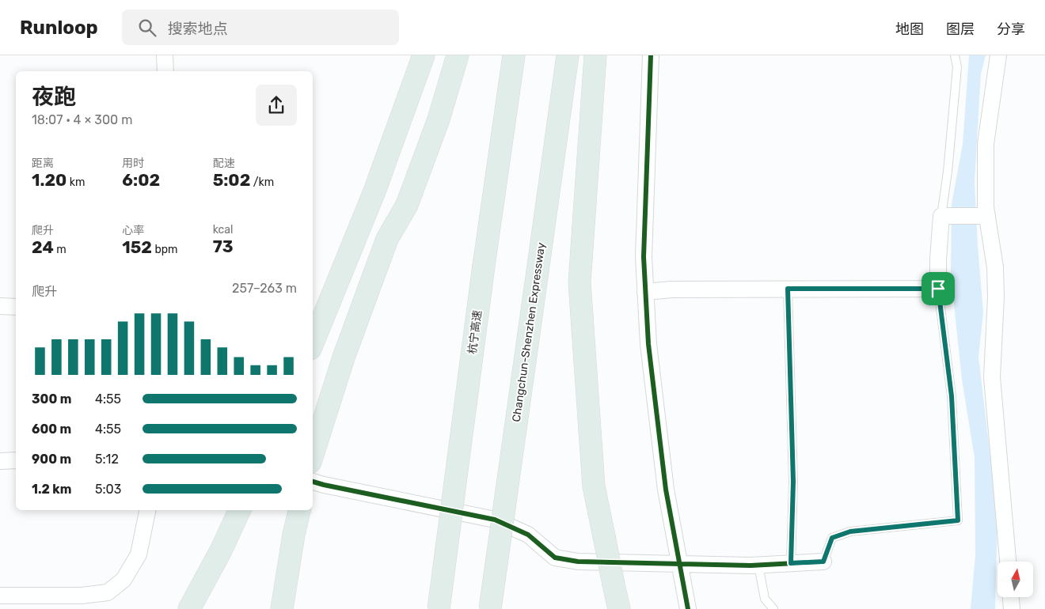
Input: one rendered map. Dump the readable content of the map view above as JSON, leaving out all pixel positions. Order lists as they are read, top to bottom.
{
  "streets": {
    "highway": ["杭宁高速", "Changchun-Shenzhen Expressway"]
  },
  "north": "top",
  "page": {
    "header": "Runloop",
    "search": "搜索地点",
    "nav": ["地图", "图层", "分享"],
    "heading": ["夜跑", "18:07 · 4 × 300 m"],
    "stats": [
      ["距离", "1.20 km"],
      ["用时", "6:02"],
      ["配速", "5:02 /km"],
      ["爬升", "24 m"],
      ["心率", "152 bpm"],
      ["kcal", "73"]
    ],
    "chart": ["爬升", "257–263 m"],
    "list": [
      {
        "name": "300 m",
        "note": "4:55"
      },
      {
        "name": "600 m",
        "note": "4:55"
      },
      {
        "name": "900 m",
        "note": "5:12"
      },
      {
        "name": "1.2 km",
        "note": "5:03"
      }
    ]
  }
}
